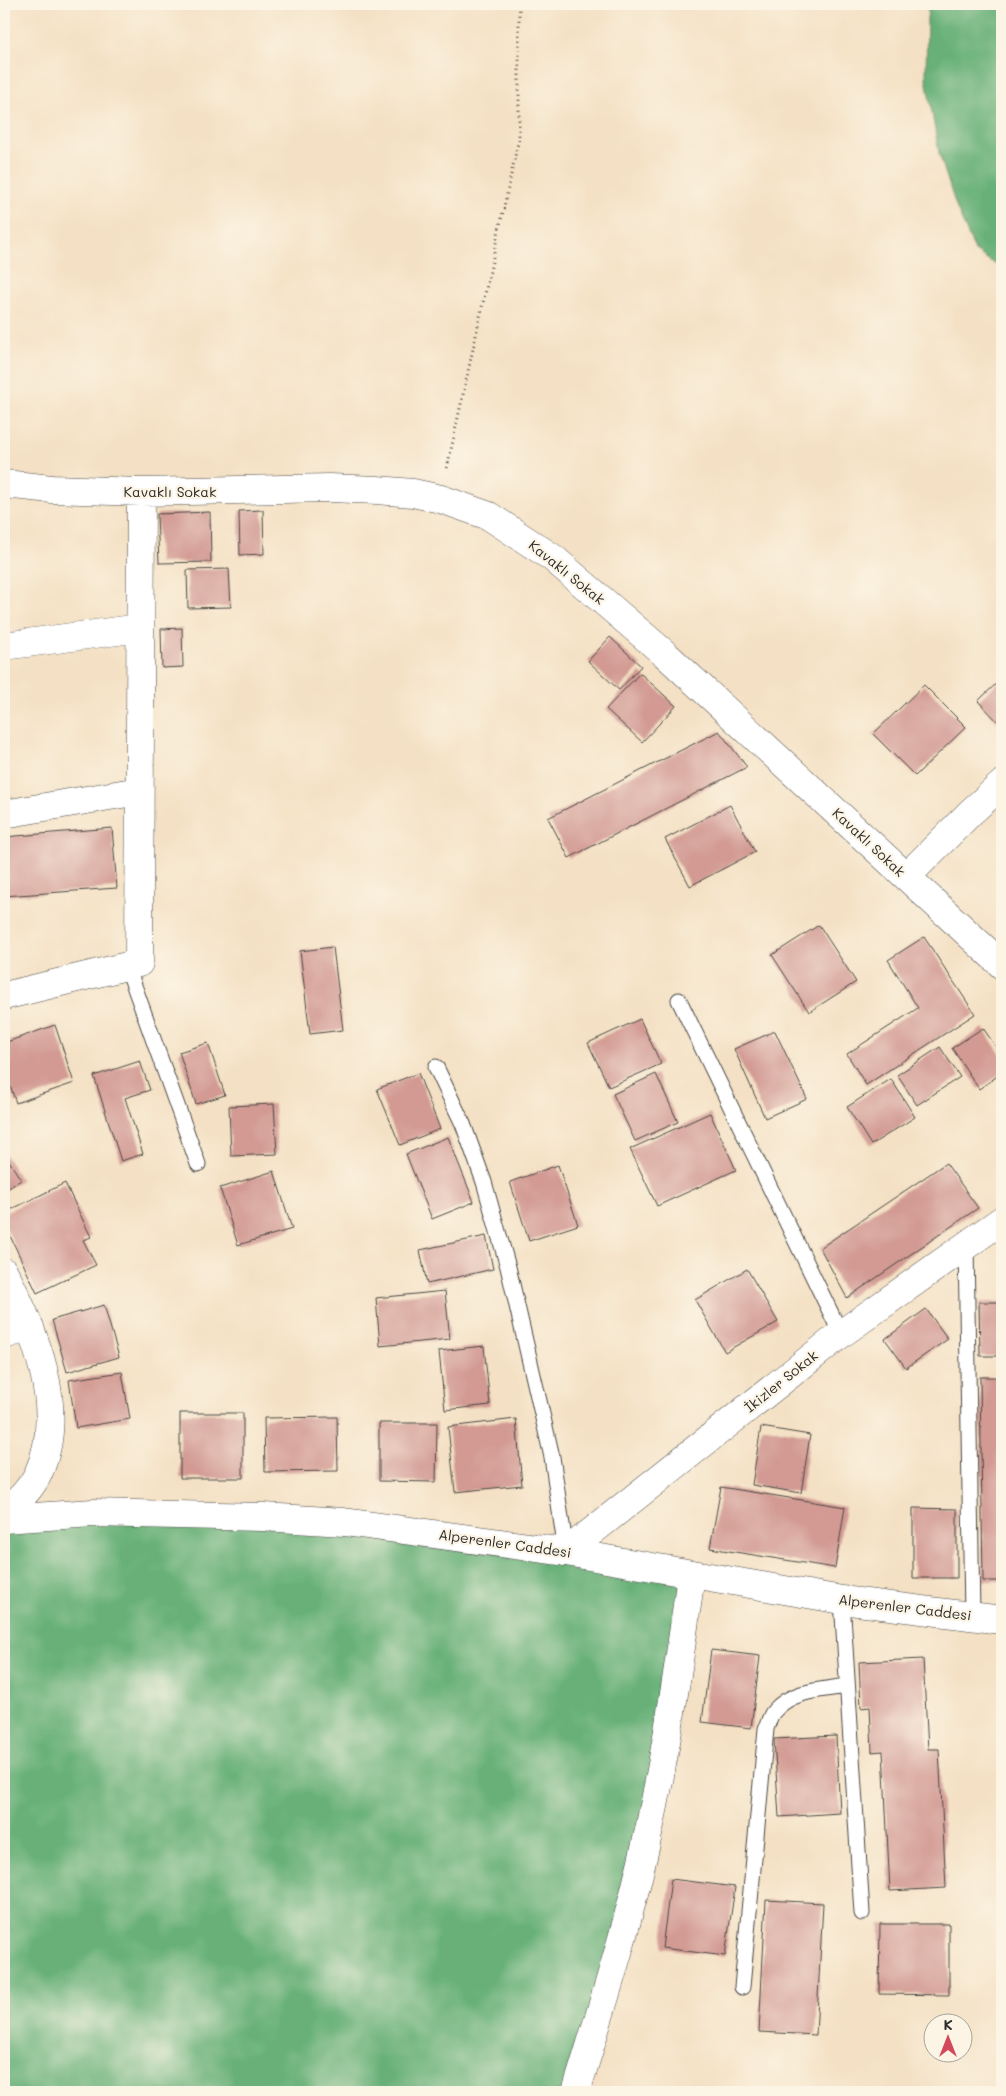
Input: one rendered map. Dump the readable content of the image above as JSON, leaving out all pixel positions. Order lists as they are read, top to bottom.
{
  "streets": {
    "street": ["Kavaklı Sokak", "İkizler Sokak", "Alperenler Caddesi"]
  },
  "crossings": [
    ["İkizler Sokak", "Alperenler Caddesi"]
  ],
  "north": "top"
}
